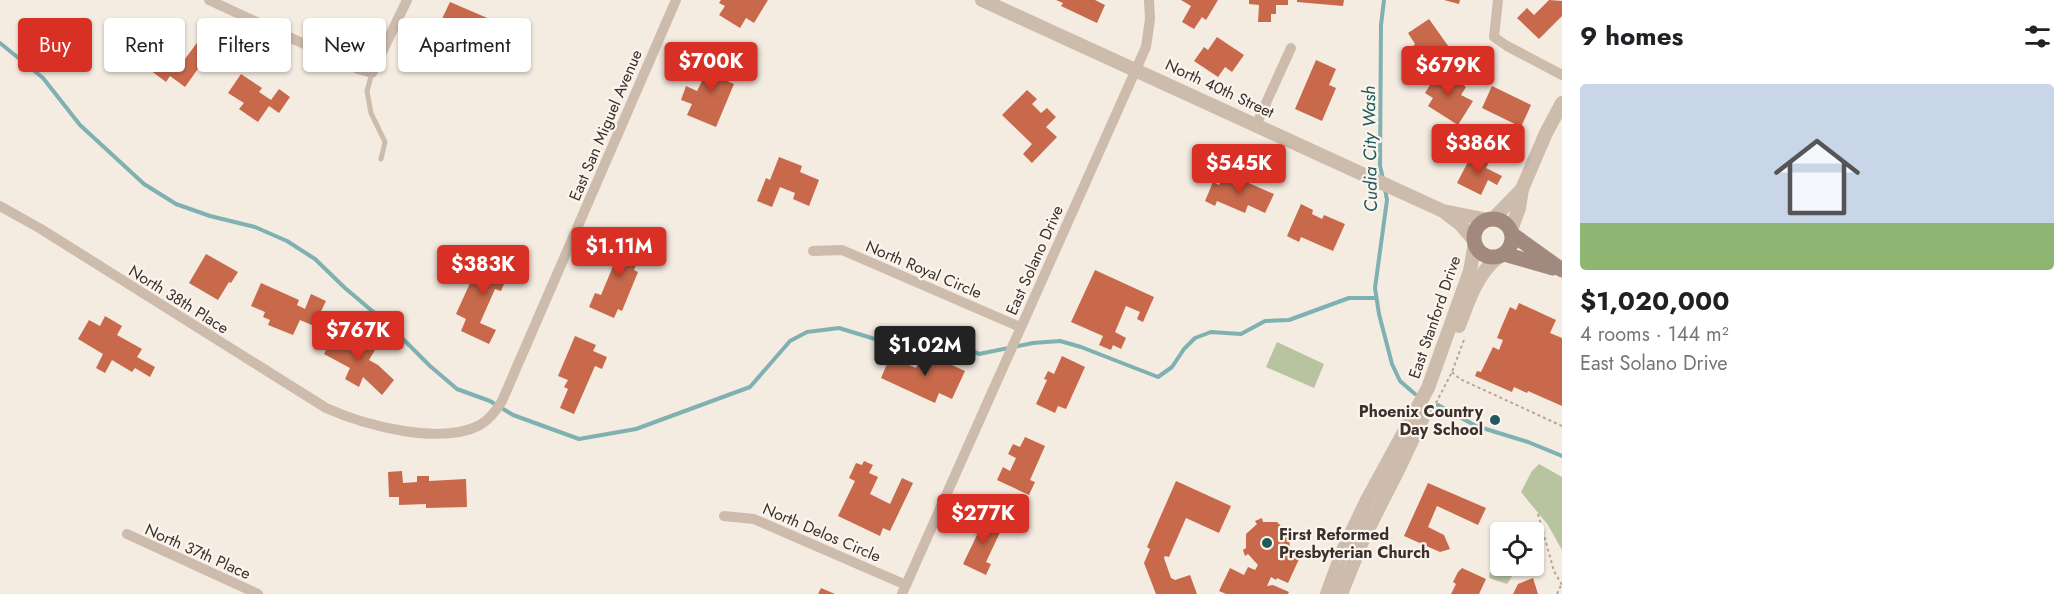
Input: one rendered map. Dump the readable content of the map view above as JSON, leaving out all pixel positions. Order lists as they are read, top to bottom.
{
  "streets": {
    "street": [
      "North 40th Street",
      "East San Miguel Avenue",
      "East Solano Drive",
      "North Royal Circle",
      "North 38th Place",
      "East Stanford Drive",
      "North Delos Circle",
      "North 37th Place"
    ]
  },
  "crossings": [
    ["North 40th Street", "East Solano Drive"],
    ["North 40th Street", "East Stanford Drive"],
    ["East San Miguel Avenue", "North 38th Place"],
    ["East Solano Drive", "North Royal Circle"],
    ["East Solano Drive", "North Delos Circle"]
  ],
  "water": ["Cudia City Wash"],
  "places": ["Phoenix Country Day School", "First Reformed Presbyterian Church"],
  "page": {
    "heading": "9 homes",
    "chip": [
      "Buy",
      "Rent",
      "Filters",
      "New",
      "Apartment"
    ],
    "price": [
      "$700K",
      "$679K",
      "$386K",
      "$545K",
      "$1.11M",
      "$383K",
      "$767K",
      "$1.02M",
      "$277K"
    ],
    "list": [
      {
        "name": "$1,020,000",
        "note": "4 rooms · 144 m² · East Solano Drive"
      }
    ]
  }
}
